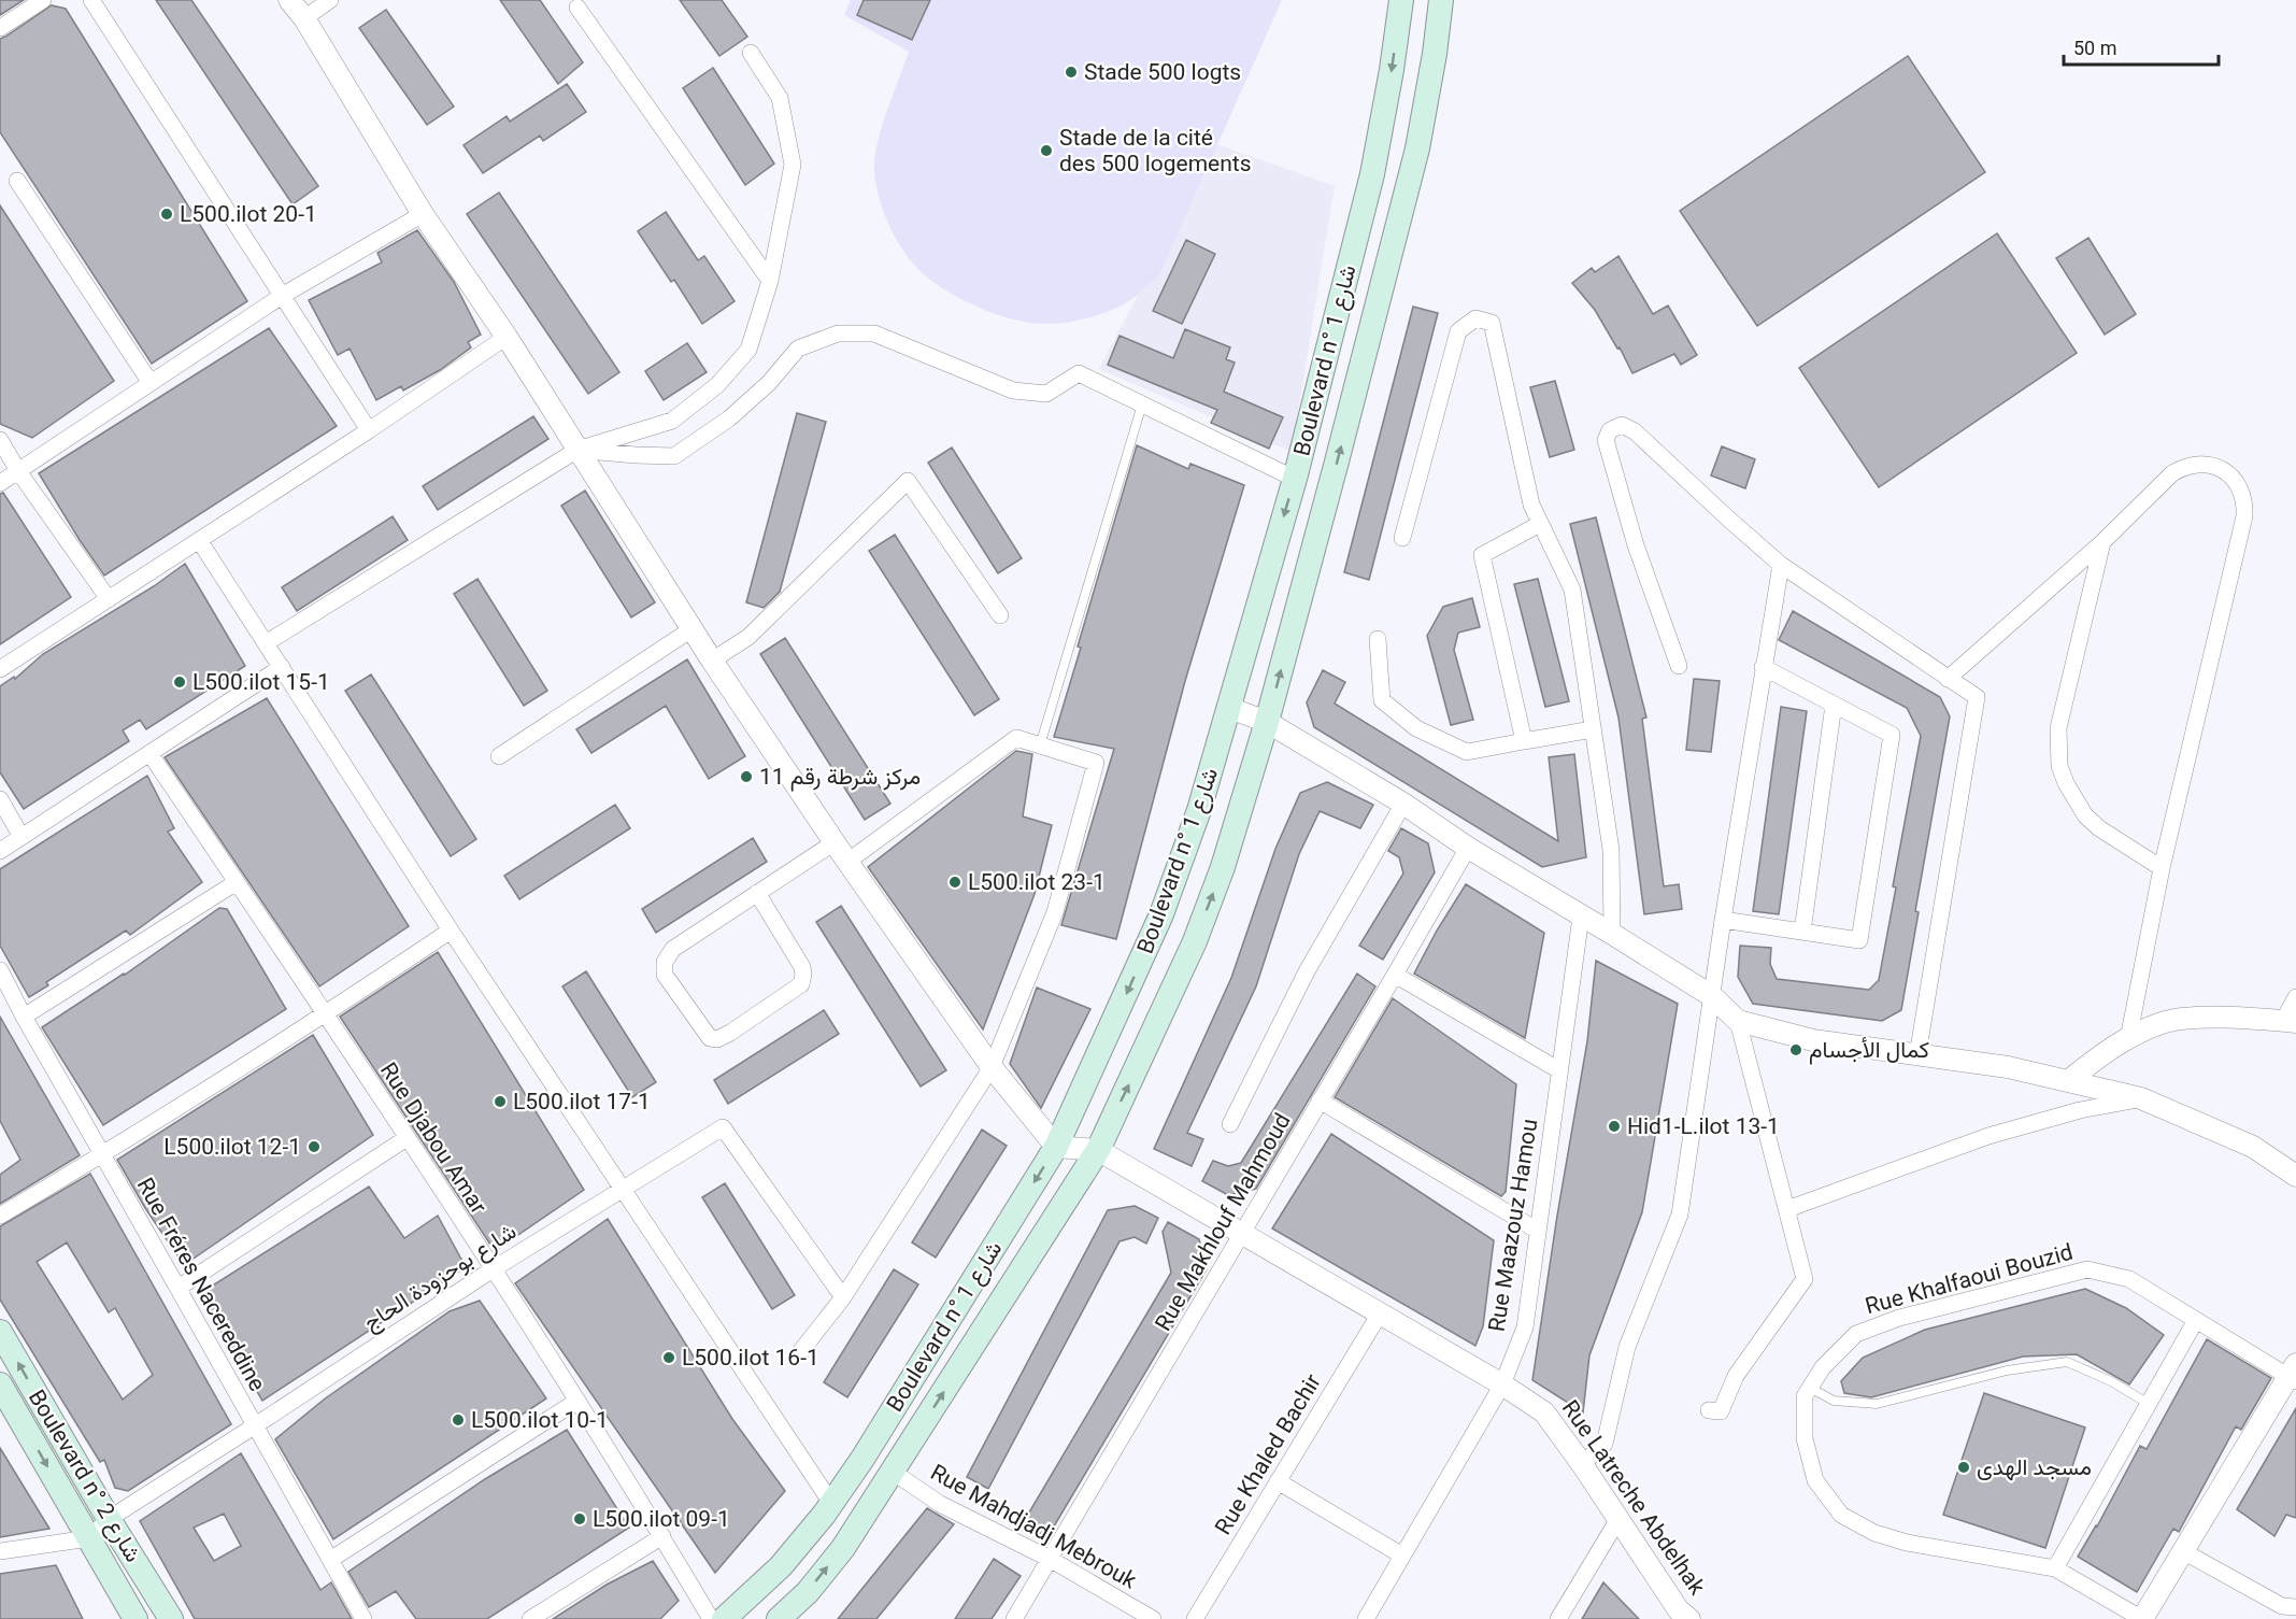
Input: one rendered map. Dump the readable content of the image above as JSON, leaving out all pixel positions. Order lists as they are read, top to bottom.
{
  "streets": {
    "main road": ["Boulevard n° شارع 1", "Boulevard n° شارع 2"],
    "street": [
      "Rue Djabou Amar",
      "Rue Makhlouf Mahmoud",
      "Rue Maazouz Hamou",
      "شارع بوحزودة الحاج",
      "Rue Khalfaoui Bouzid",
      "Rue Fréres Nacereddine",
      "Rue Khaled Bachir",
      "Rue Latreche Abdelhak",
      "Rue Mahdjadj Mebrouk"
    ]
  },
  "crossings": [
    ["Boulevard n° شارع 1", "Rue Latreche Abdelhak"],
    ["Boulevard n° شارع 1", "Rue Mahdjadj Mebrouk"],
    ["Rue Djabou Amar", "شارع بوحزودة الحاج"],
    ["Rue Makhlouf Mahmoud", "Rue Latreche Abdelhak"],
    ["Rue Makhlouf Mahmoud", "Rue Mahdjadj Mebrouk"],
    ["Rue Maazouz Hamou", "Rue Latreche Abdelhak"],
    ["شارع بوحزودة الحاج", "Rue Fréres Nacereddine"],
    ["شارع بوحزودة الحاج", "Boulevard n° شارع 2"],
    ["Rue Khaled Bachir", "Rue Latreche Abdelhak"]
  ],
  "places": [
    "Stade 500 logts",
    "Stade de la cité des 500 logements",
    "L500.ilot 20-1",
    "L500.ilot 15-1",
    "مركز شرطة رقم 11",
    "L500.ilot 23-1",
    "كمال الأجسام",
    "L500.ilot 17-1",
    "Hid1-L.ilot 13-1",
    "L500.ilot 12-1",
    "L500.ilot 16-1",
    "L500.ilot 10-1",
    "مسجد الهدى",
    "L500.ilot 09-1"
  ],
  "scale_bar": "50 m"
}
